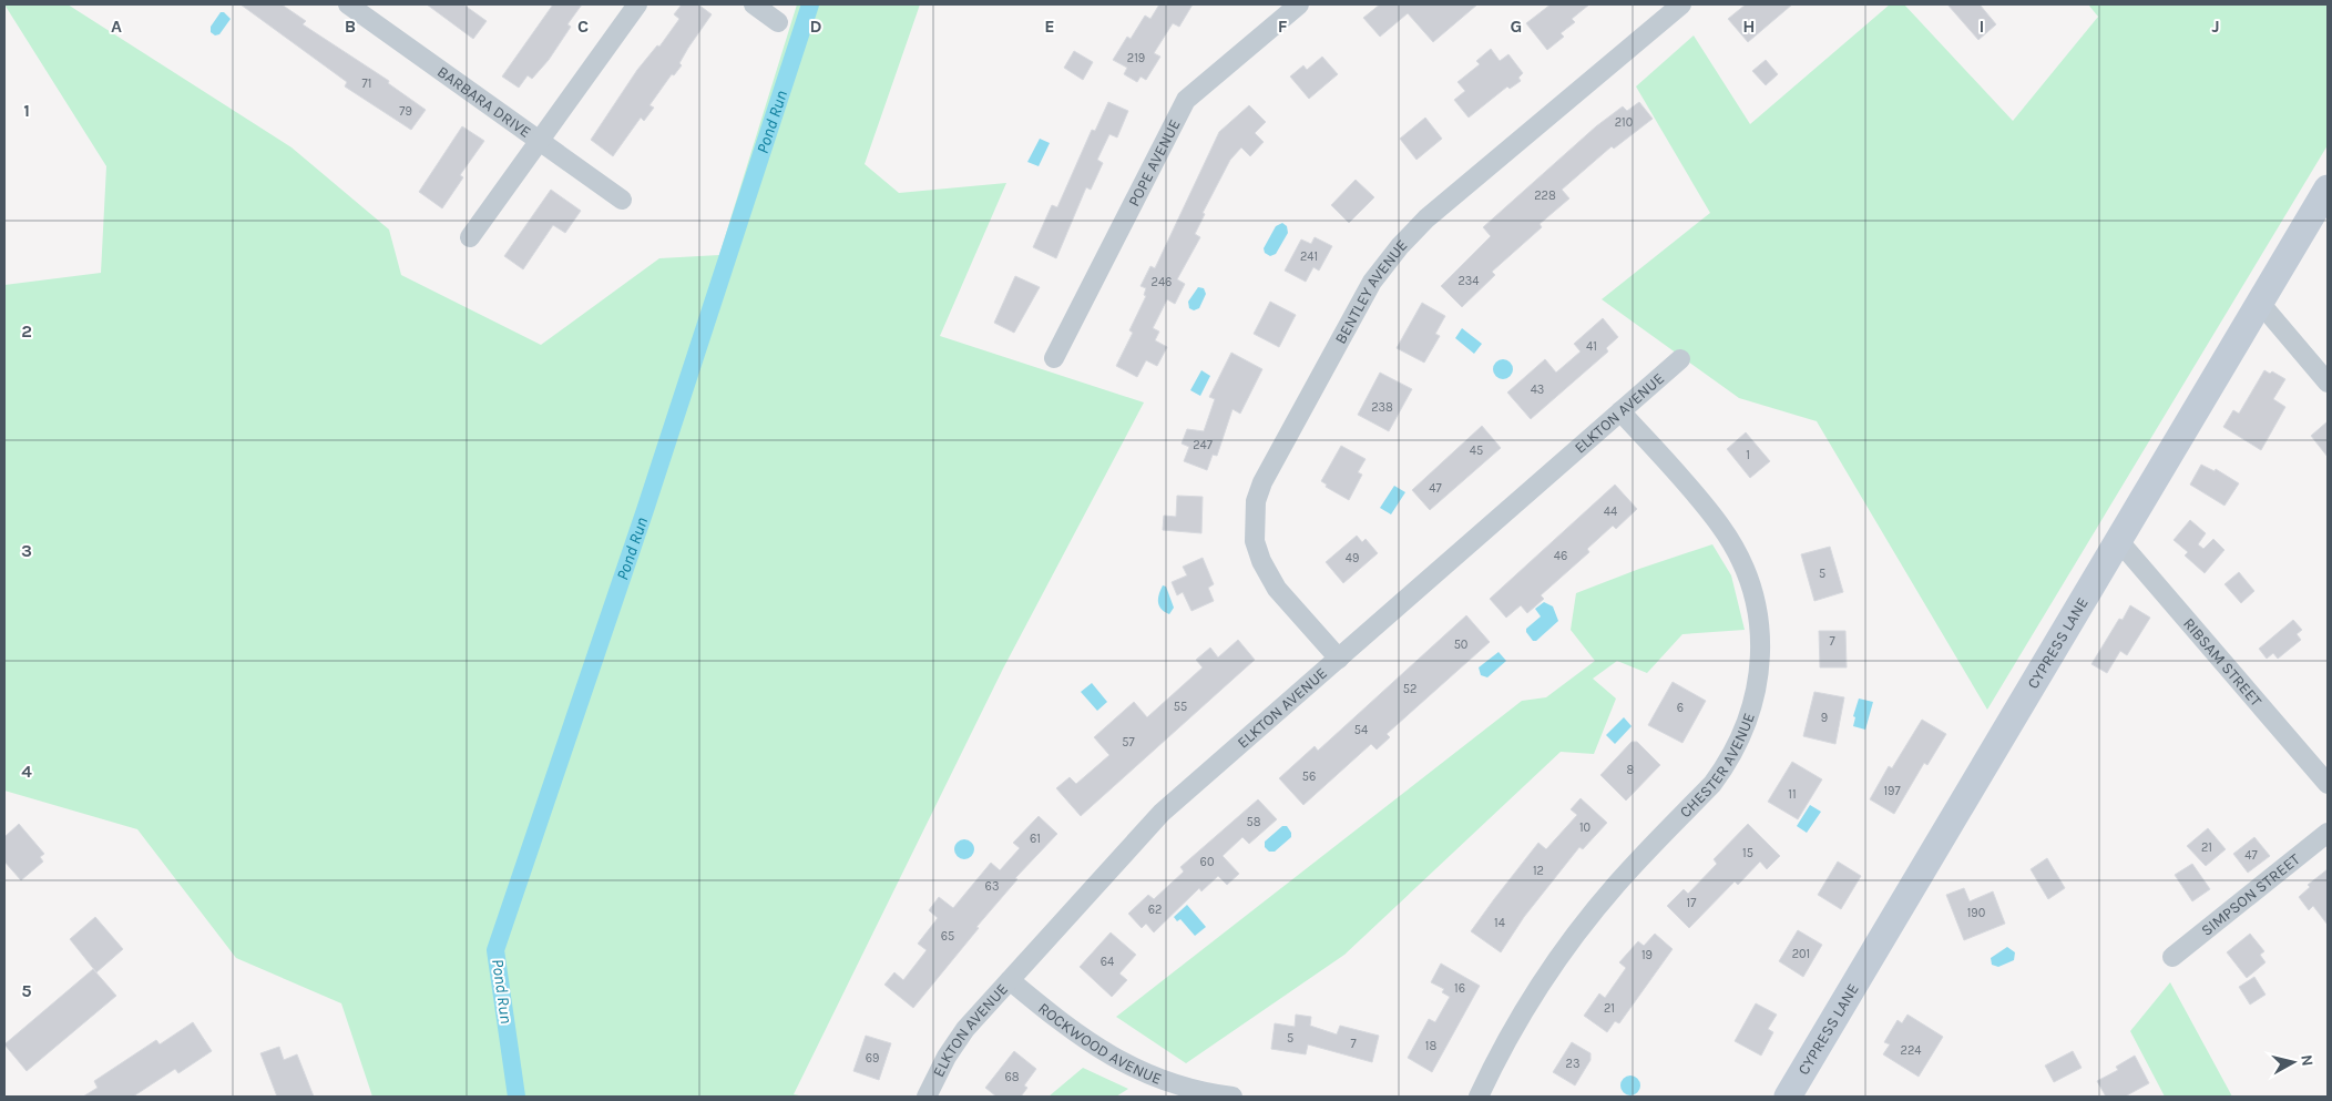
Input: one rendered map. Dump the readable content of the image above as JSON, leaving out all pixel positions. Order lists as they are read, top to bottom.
{
  "streets": {
    "street": [
      "BARBARA DRIVE",
      "POPE AVENUE",
      "BENTLEY AVENUE",
      "ELKTON AVENUE",
      "CYPRESS LANE",
      "RIBSAM STREET",
      "CHESTER AVENUE",
      "SIMPSON STREET",
      "ROCKWOOD AVENUE"
    ]
  },
  "crossings": [
    ["BENTLEY AVENUE", "ELKTON AVENUE"],
    ["ELKTON AVENUE", "CHESTER AVENUE"],
    ["ELKTON AVENUE", "ROCKWOOD AVENUE"],
    ["CYPRESS LANE", "RIBSAM STREET"]
  ],
  "water": ["Pond Run"],
  "house_numbers": [
    "219",
    "71",
    "79",
    "210",
    "228",
    "241",
    "234",
    "246",
    "41",
    "43",
    "238",
    "247",
    "45",
    "1",
    "47",
    "44",
    "46",
    "49",
    "5",
    "7",
    "50",
    "52",
    "55",
    "6",
    "9",
    "54",
    "57",
    "8",
    "56",
    "197",
    "11",
    "58",
    "10",
    "61",
    "21",
    "15",
    "47",
    "60",
    "12",
    "63",
    "17",
    "62",
    "190",
    "14",
    "65",
    "201",
    "19",
    "64",
    "16",
    "21",
    "5",
    "7",
    "18",
    "224",
    "69",
    "23",
    "68"
  ],
  "north": "right",
  "grid": {
    "columns": [
      "A",
      "B",
      "C",
      "D",
      "E",
      "F",
      "G",
      "H",
      "I",
      "J"
    ],
    "rows": [
      "1",
      "2",
      "3",
      "4",
      "5"
    ]
  }
}
